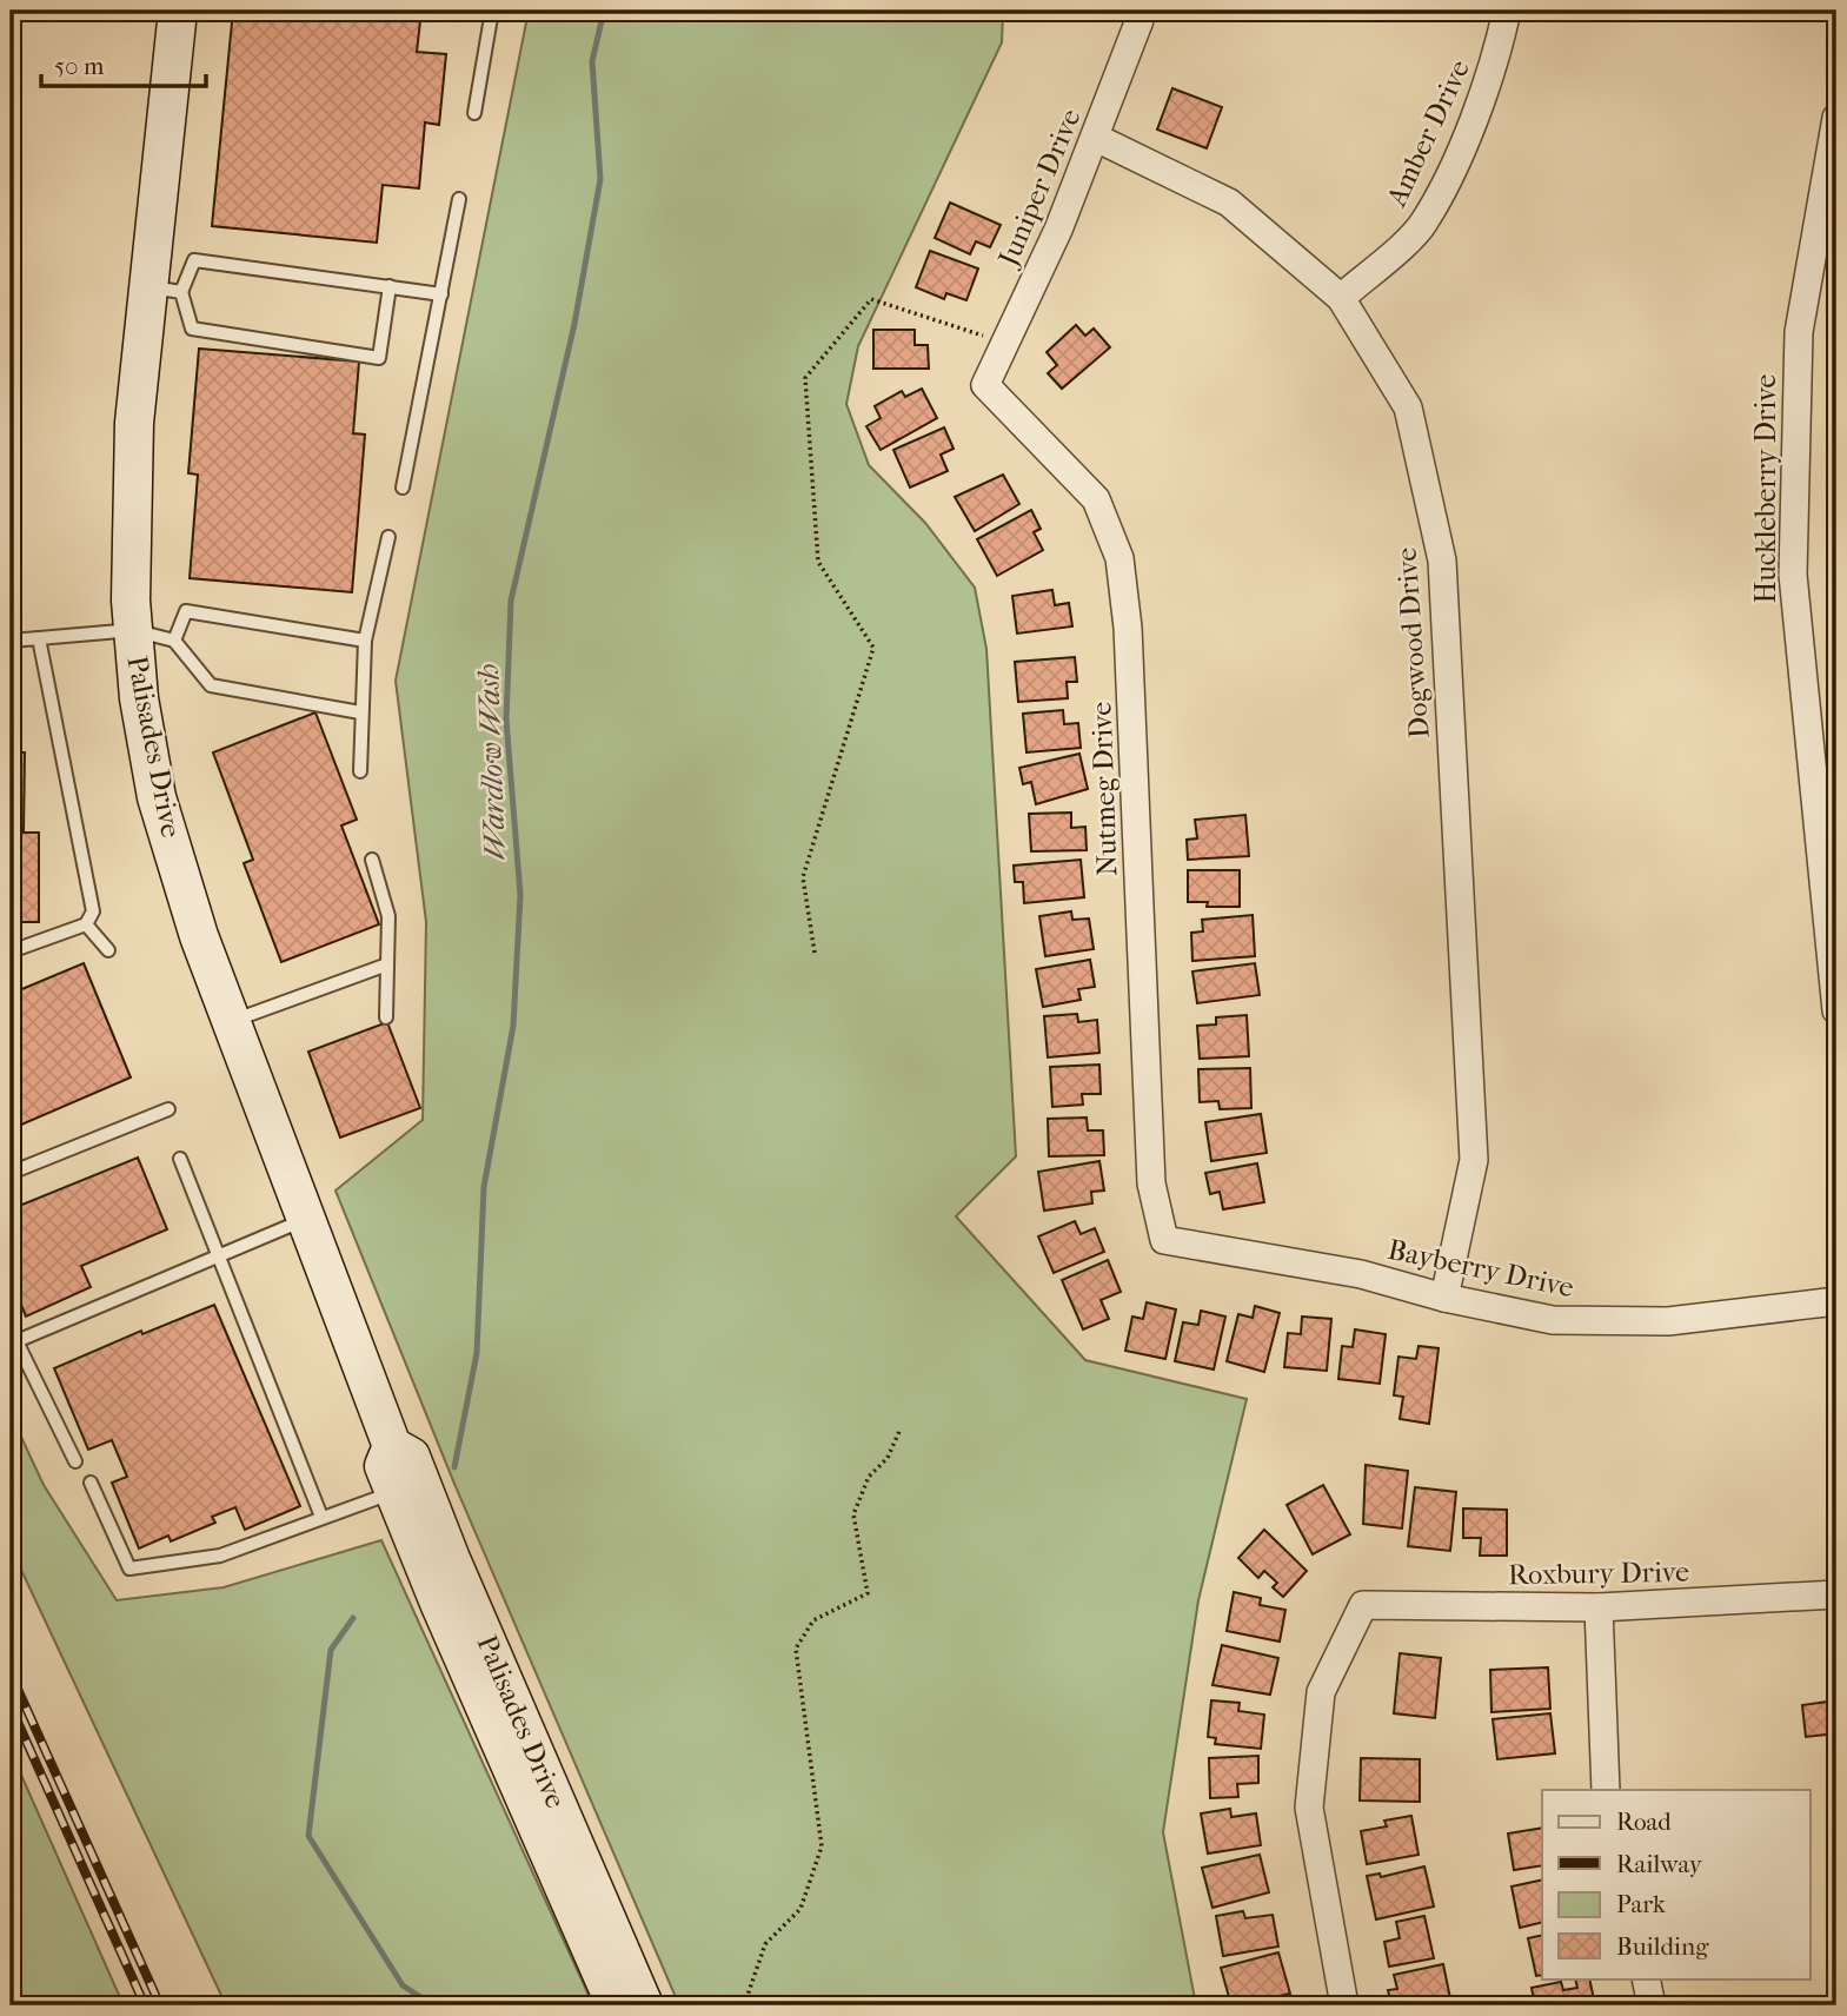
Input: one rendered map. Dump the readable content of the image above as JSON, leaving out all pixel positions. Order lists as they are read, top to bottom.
{
  "streets": {
    "street": [
      "Amber Drive",
      "Juniper Drive",
      "Huckleberry Drive",
      "Dogwood Drive",
      "Palisades Drive",
      "Nutmeg Drive",
      "Bayberry Drive",
      "Roxbury Drive"
    ]
  },
  "crossings": [
    ["Amber Drive", "Dogwood Drive"],
    ["Juniper Drive", "Dogwood Drive"],
    ["Juniper Drive", "Nutmeg Drive"],
    ["Dogwood Drive", "Bayberry Drive"],
    ["Nutmeg Drive", "Bayberry Drive"]
  ],
  "water": ["Wardlow Wash"],
  "legend": [
    "Road",
    "Railway",
    "Park",
    "Building"
  ],
  "scale_bar": "50 m"
}
